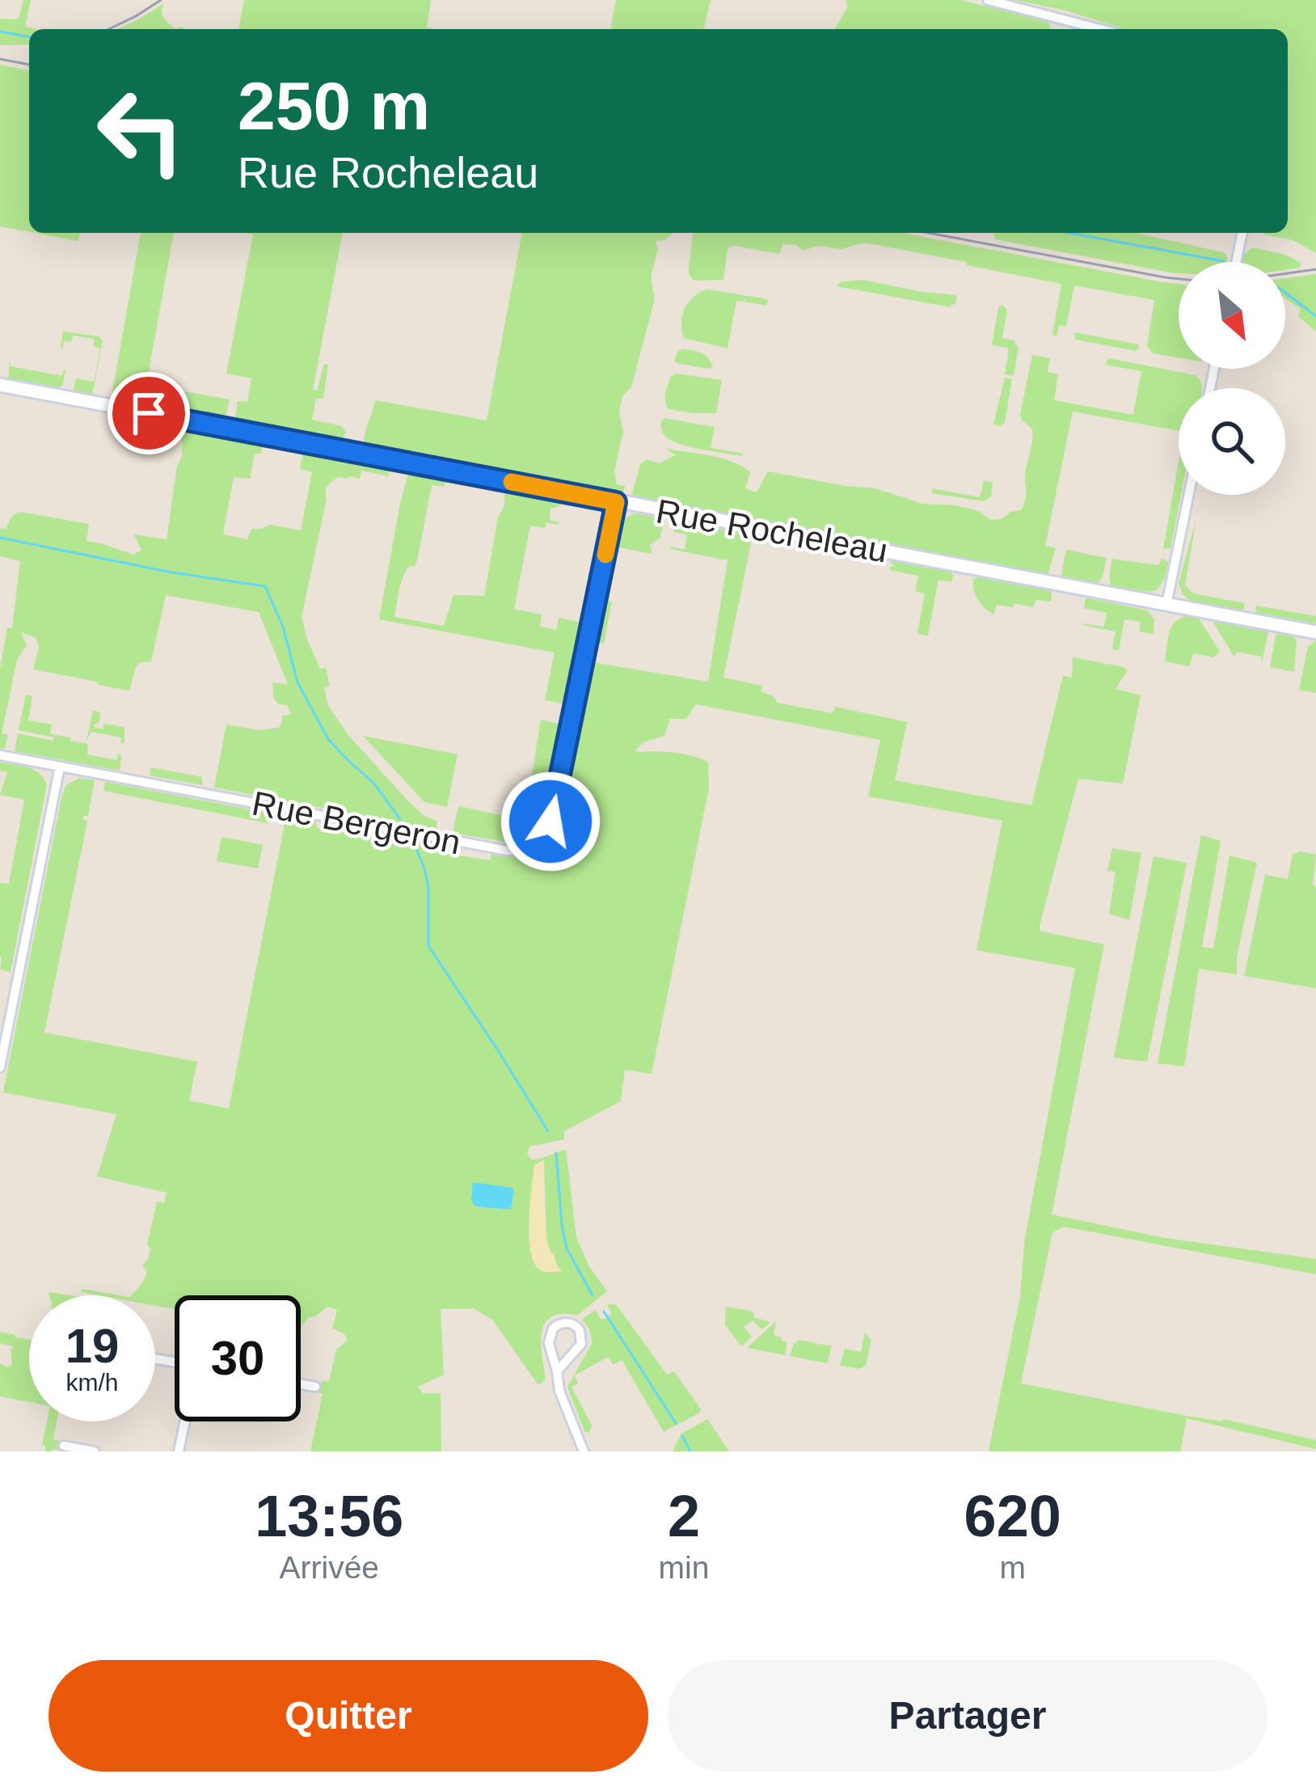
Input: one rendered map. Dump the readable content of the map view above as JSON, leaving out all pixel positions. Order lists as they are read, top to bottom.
{
  "streets": {
    "street": ["Rue Rocheleau", "Rue Bergeron"]
  },
  "crossings": [
    ["Rue Rocheleau", "Rue Bergeron"]
  ],
  "north": "bottom right",
  "page": {
    "turn": ["250 m", "Rue Rocheleau"],
    "speed": "19 km/h",
    "limit": "30",
    "eta": [
      "13:56",
      "Arrivée",
      "2",
      "min",
      "620",
      "m"
    ],
    "buttons": ["Quitter", "Partager"]
  }
}
